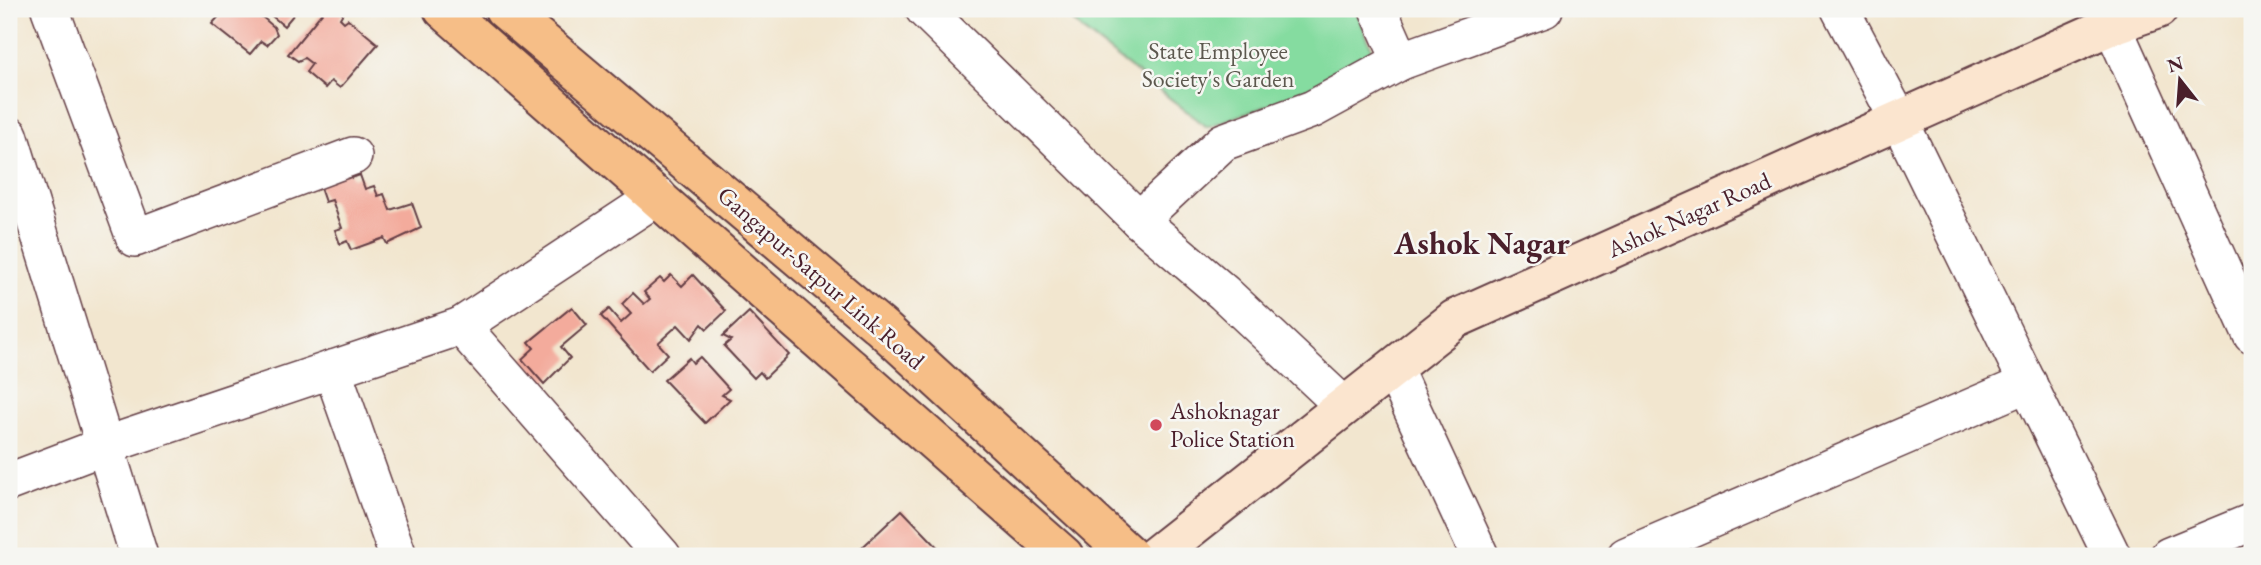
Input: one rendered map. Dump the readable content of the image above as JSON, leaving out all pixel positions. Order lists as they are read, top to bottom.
{
  "streets": {
    "main road": ["Gangapur-Satpur Link Road"],
    "street": ["Ashok Nagar Road"]
  },
  "districts": ["Ashok Nagar"],
  "parks": ["State Employee Society's Garden"],
  "places": ["Ashoknagar Police Station"],
  "north": "top"
}
